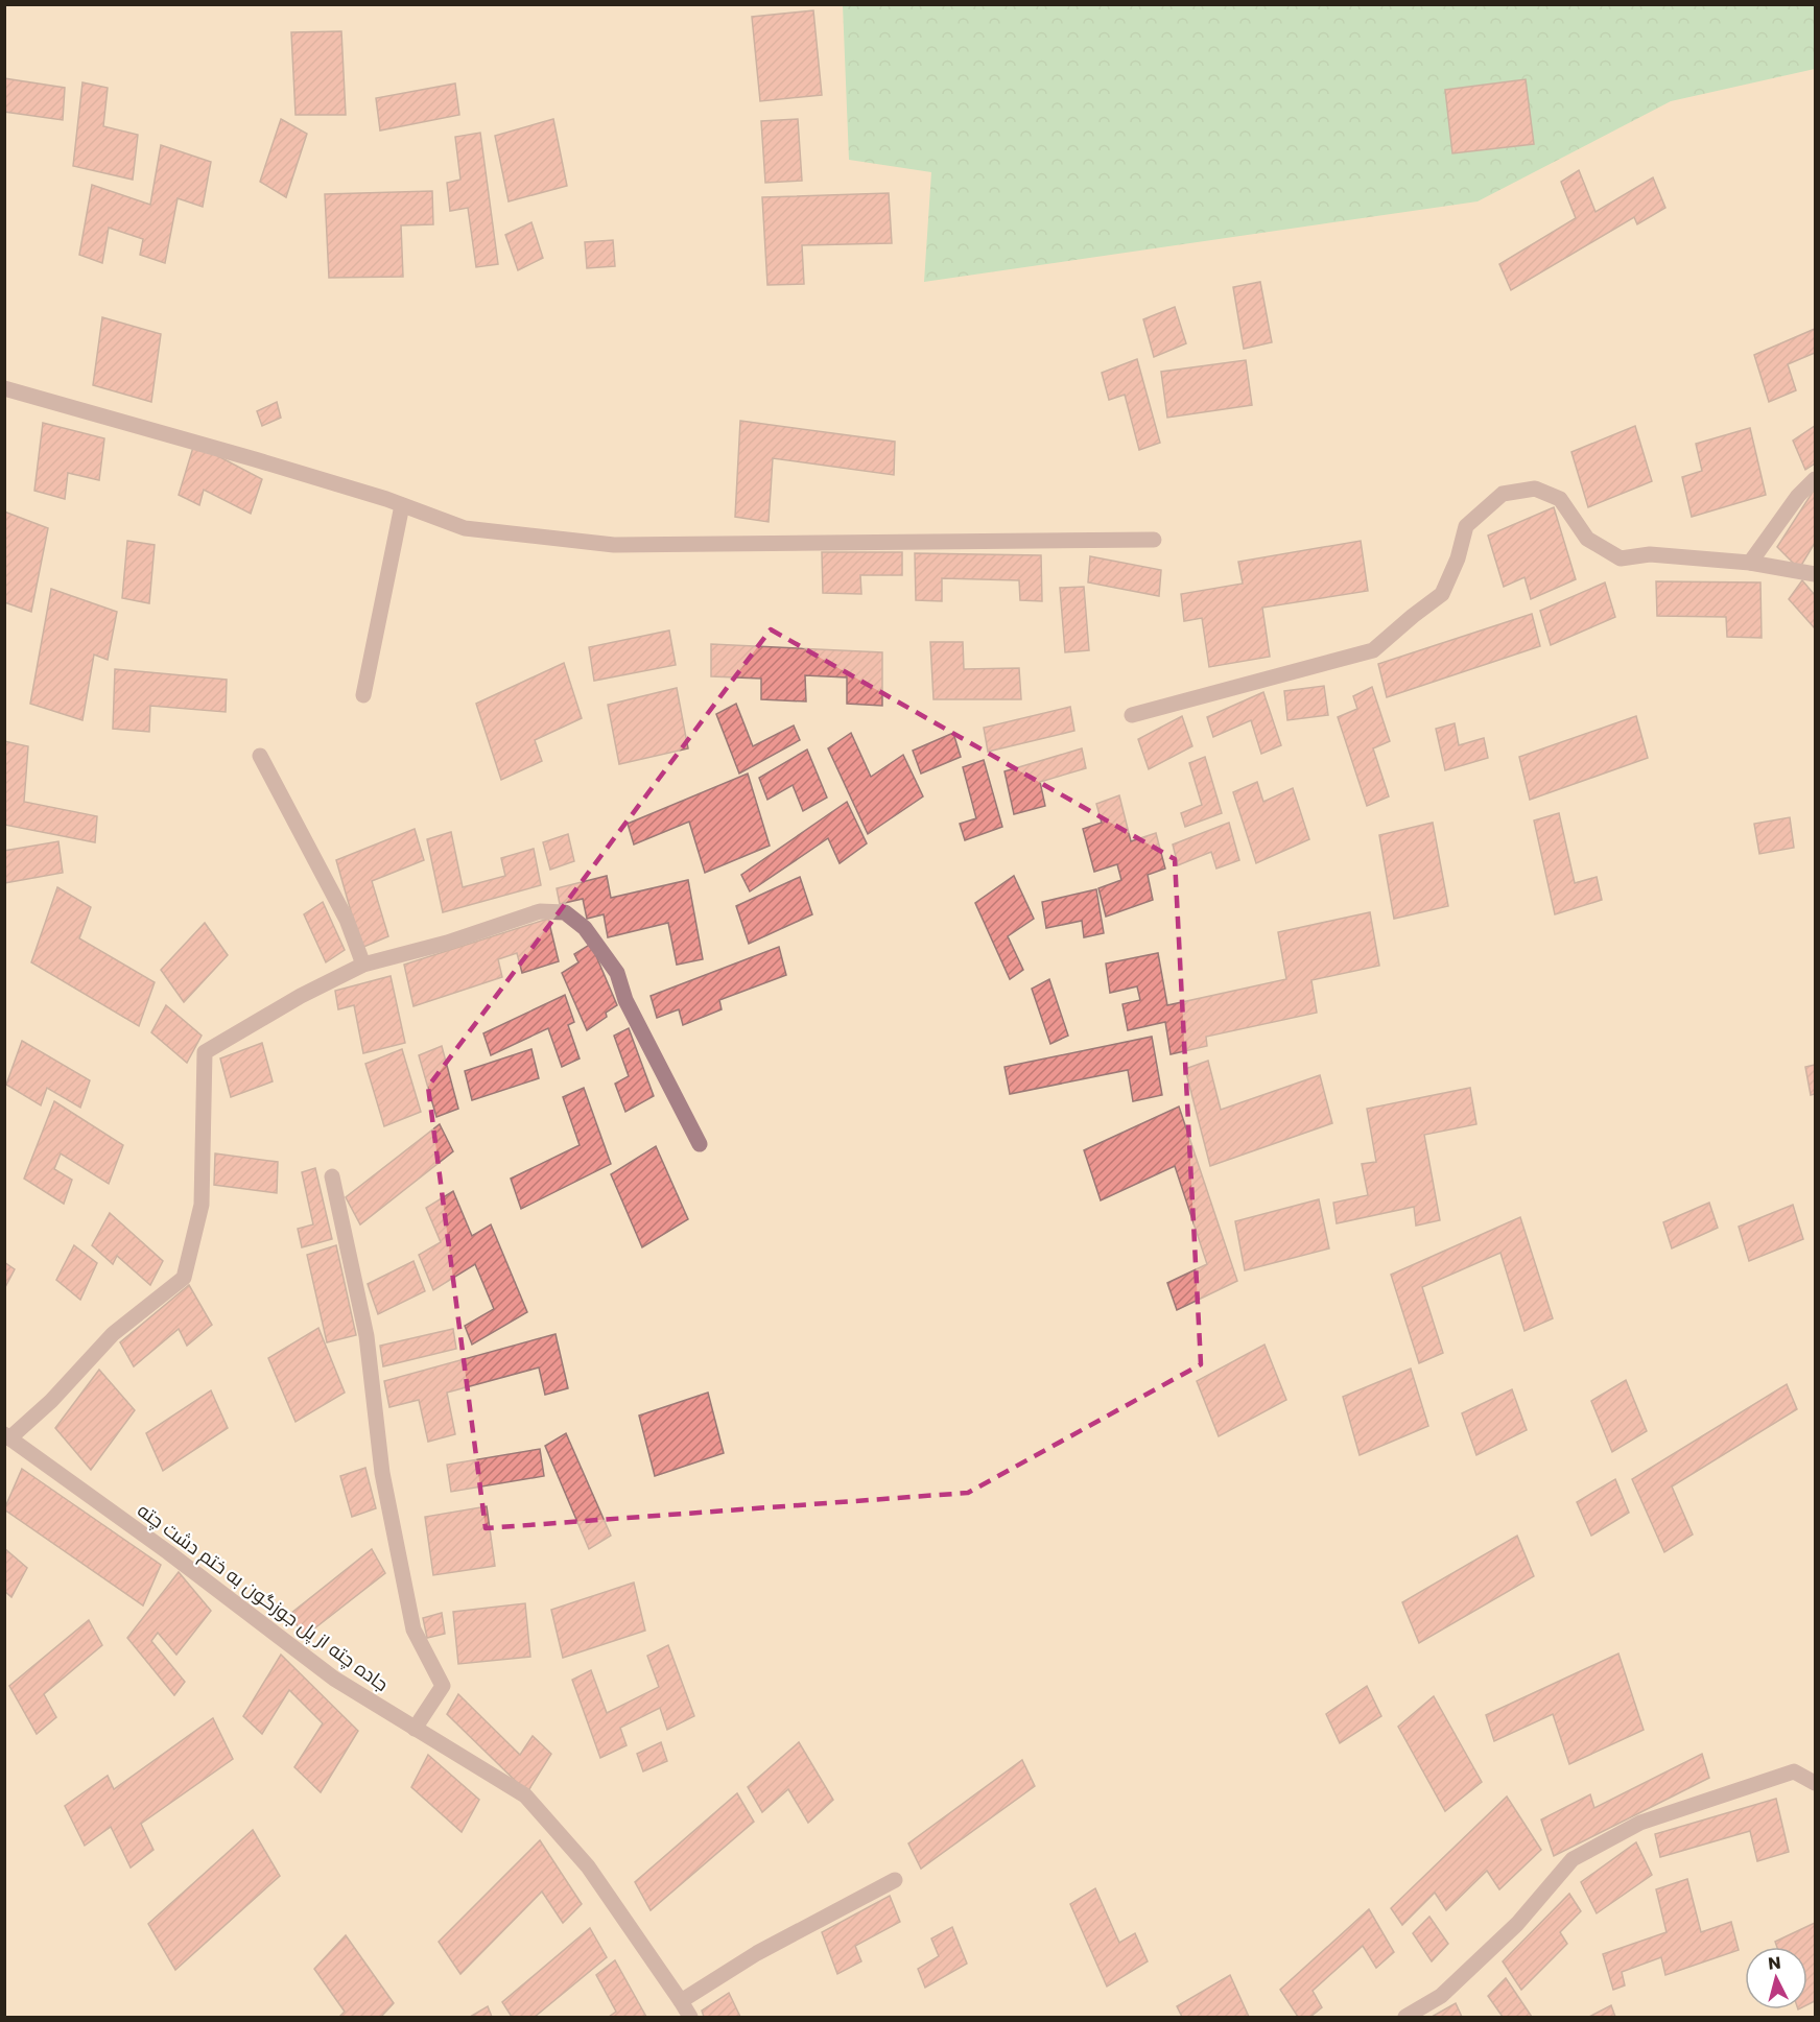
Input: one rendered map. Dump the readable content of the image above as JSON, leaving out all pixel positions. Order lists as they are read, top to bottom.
{
  "streets": {
    "street": ["جاده چته از پل جوزگون به ختم دشت چته"]
  },
  "north": "top"
}
